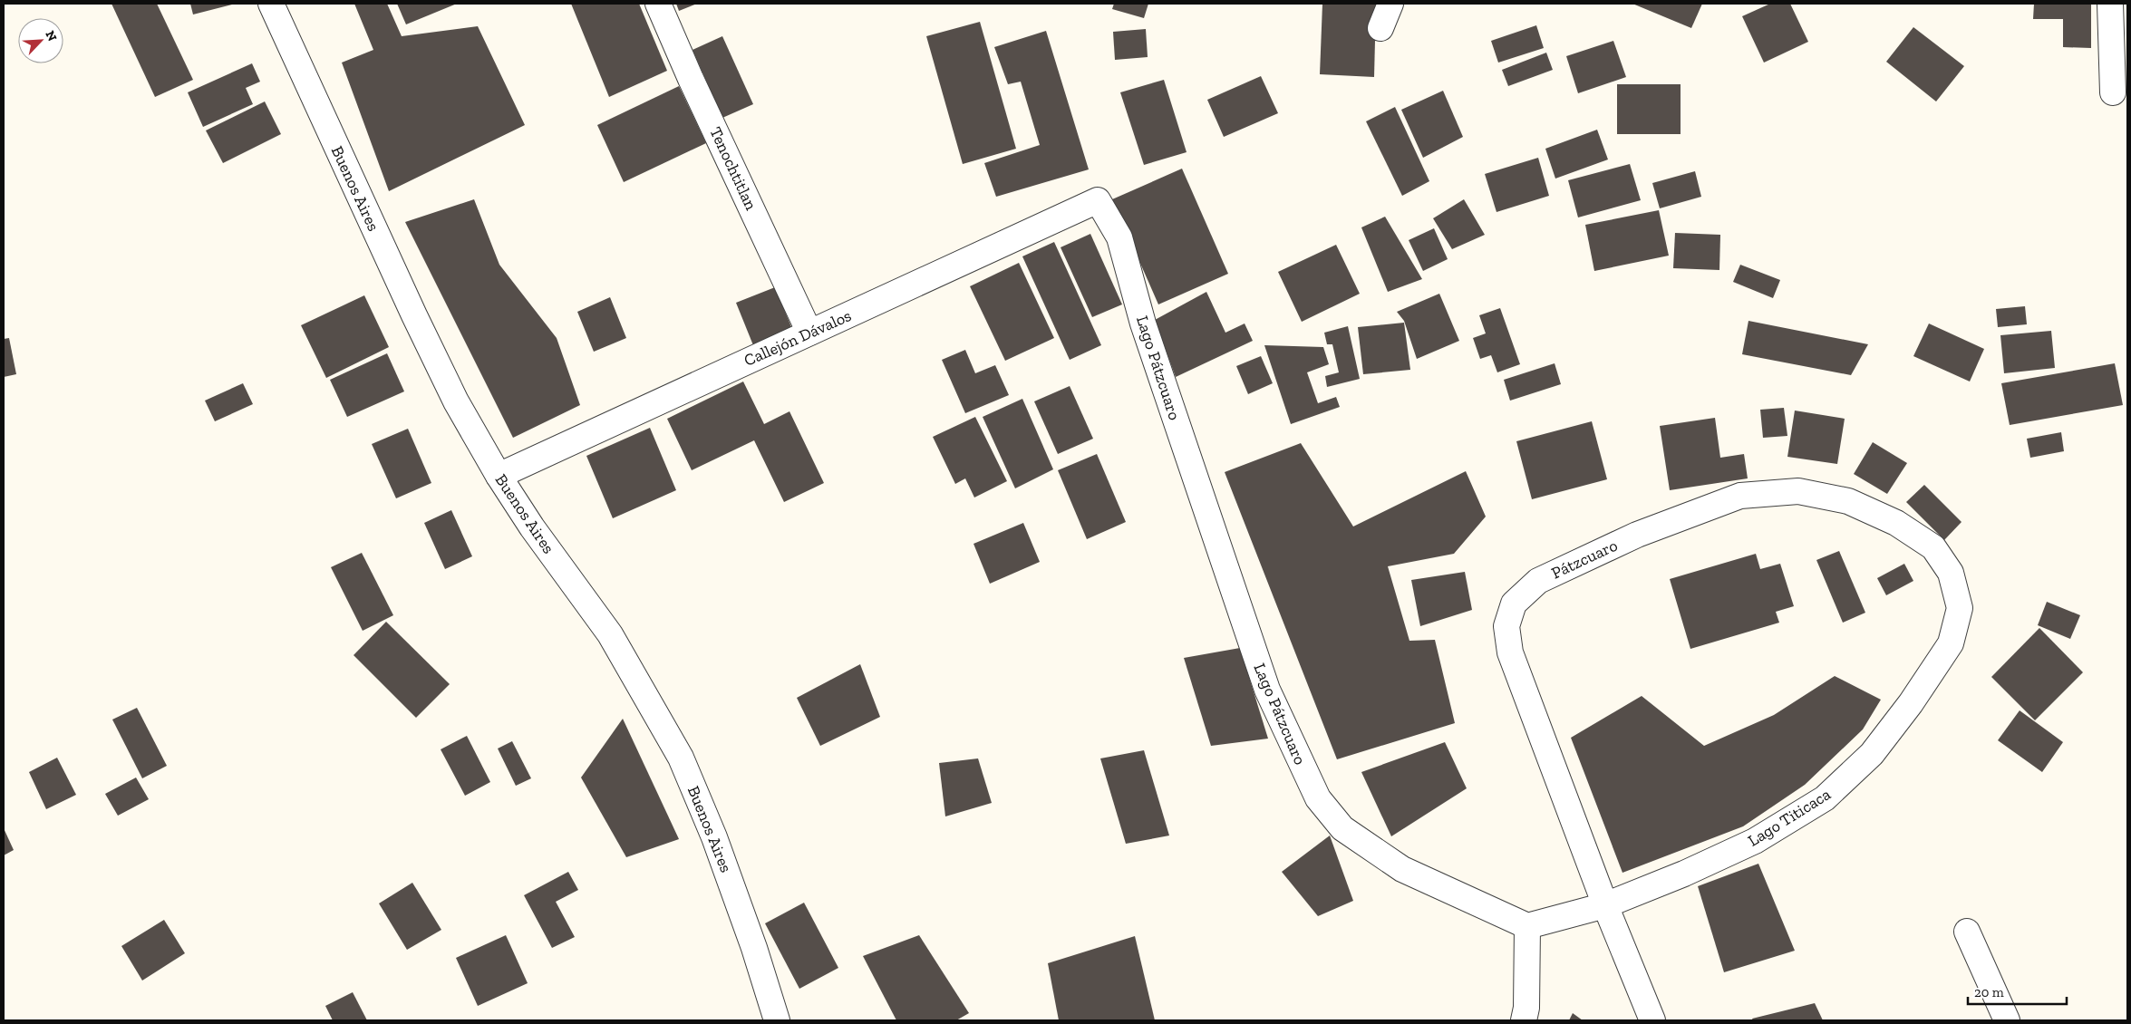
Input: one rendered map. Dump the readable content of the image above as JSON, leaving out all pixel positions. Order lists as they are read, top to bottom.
{
  "streets": {
    "street": [
      "Tenochtitlan",
      "Buenos Aires",
      "Callejón Dávalos",
      "Lago Pátzcuaro",
      "Pátzcuaro",
      "Lago Titicaca"
    ]
  },
  "crossings": [
    ["Tenochtitlan", "Callejón Dávalos"],
    ["Buenos Aires", "Callejón Dávalos"],
    ["Callejón Dávalos", "Lago Pátzcuaro"],
    ["Pátzcuaro", "Lago Titicaca"]
  ],
  "scale_bar": "20 m",
  "north": "top right"
}
